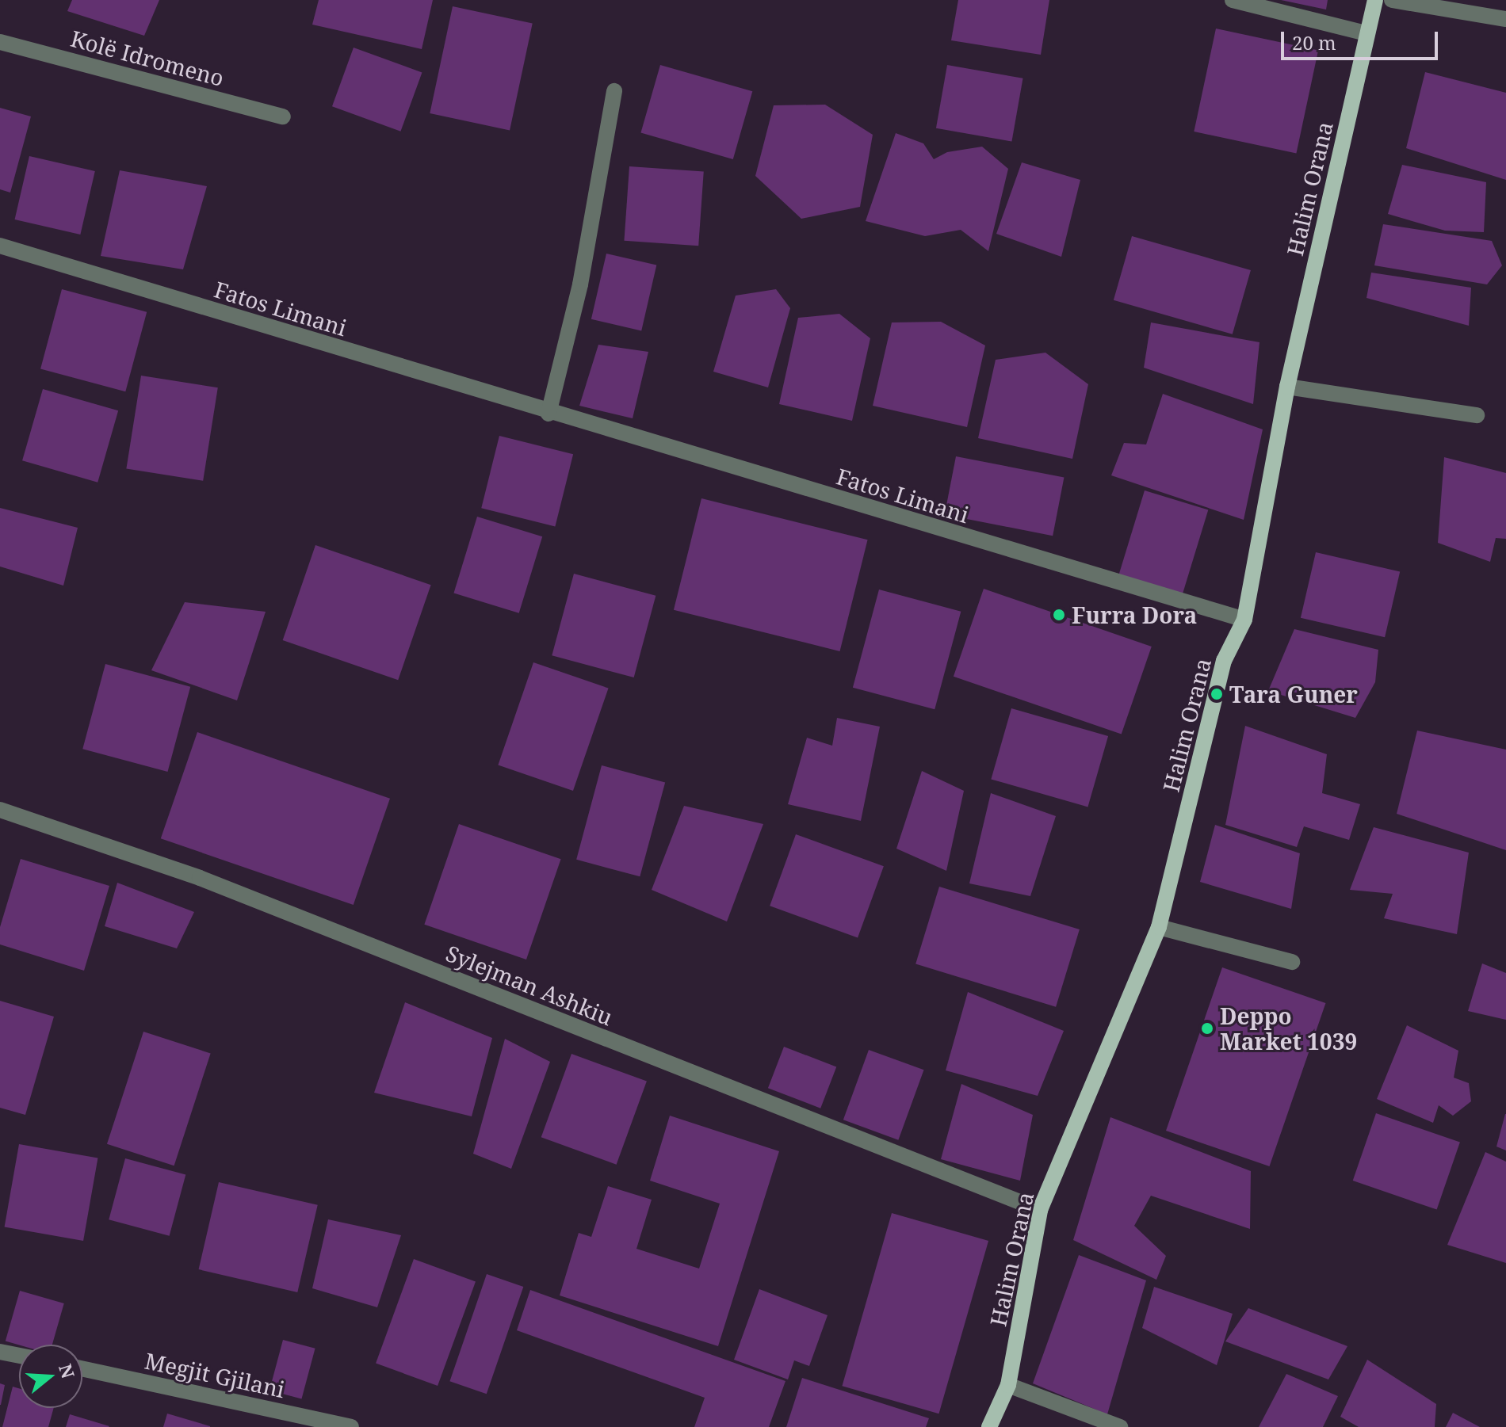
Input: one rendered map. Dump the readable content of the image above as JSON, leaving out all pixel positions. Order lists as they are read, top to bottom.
{
  "streets": {
    "main road": ["Halim Orana"],
    "street": [
      "Kolë Idromeno",
      "Fatos Limani",
      "Sylejman Ashkiu",
      "Megjit Gjilani"
    ]
  },
  "crossings": [
    ["Halim Orana", "Fatos Limani"],
    ["Halim Orana", "Sylejman Ashkiu"]
  ],
  "places": ["Furra Dora", "Tara Guner", "Deppo Market 1039"],
  "scale_bar": "20 m",
  "north": "right"
}
